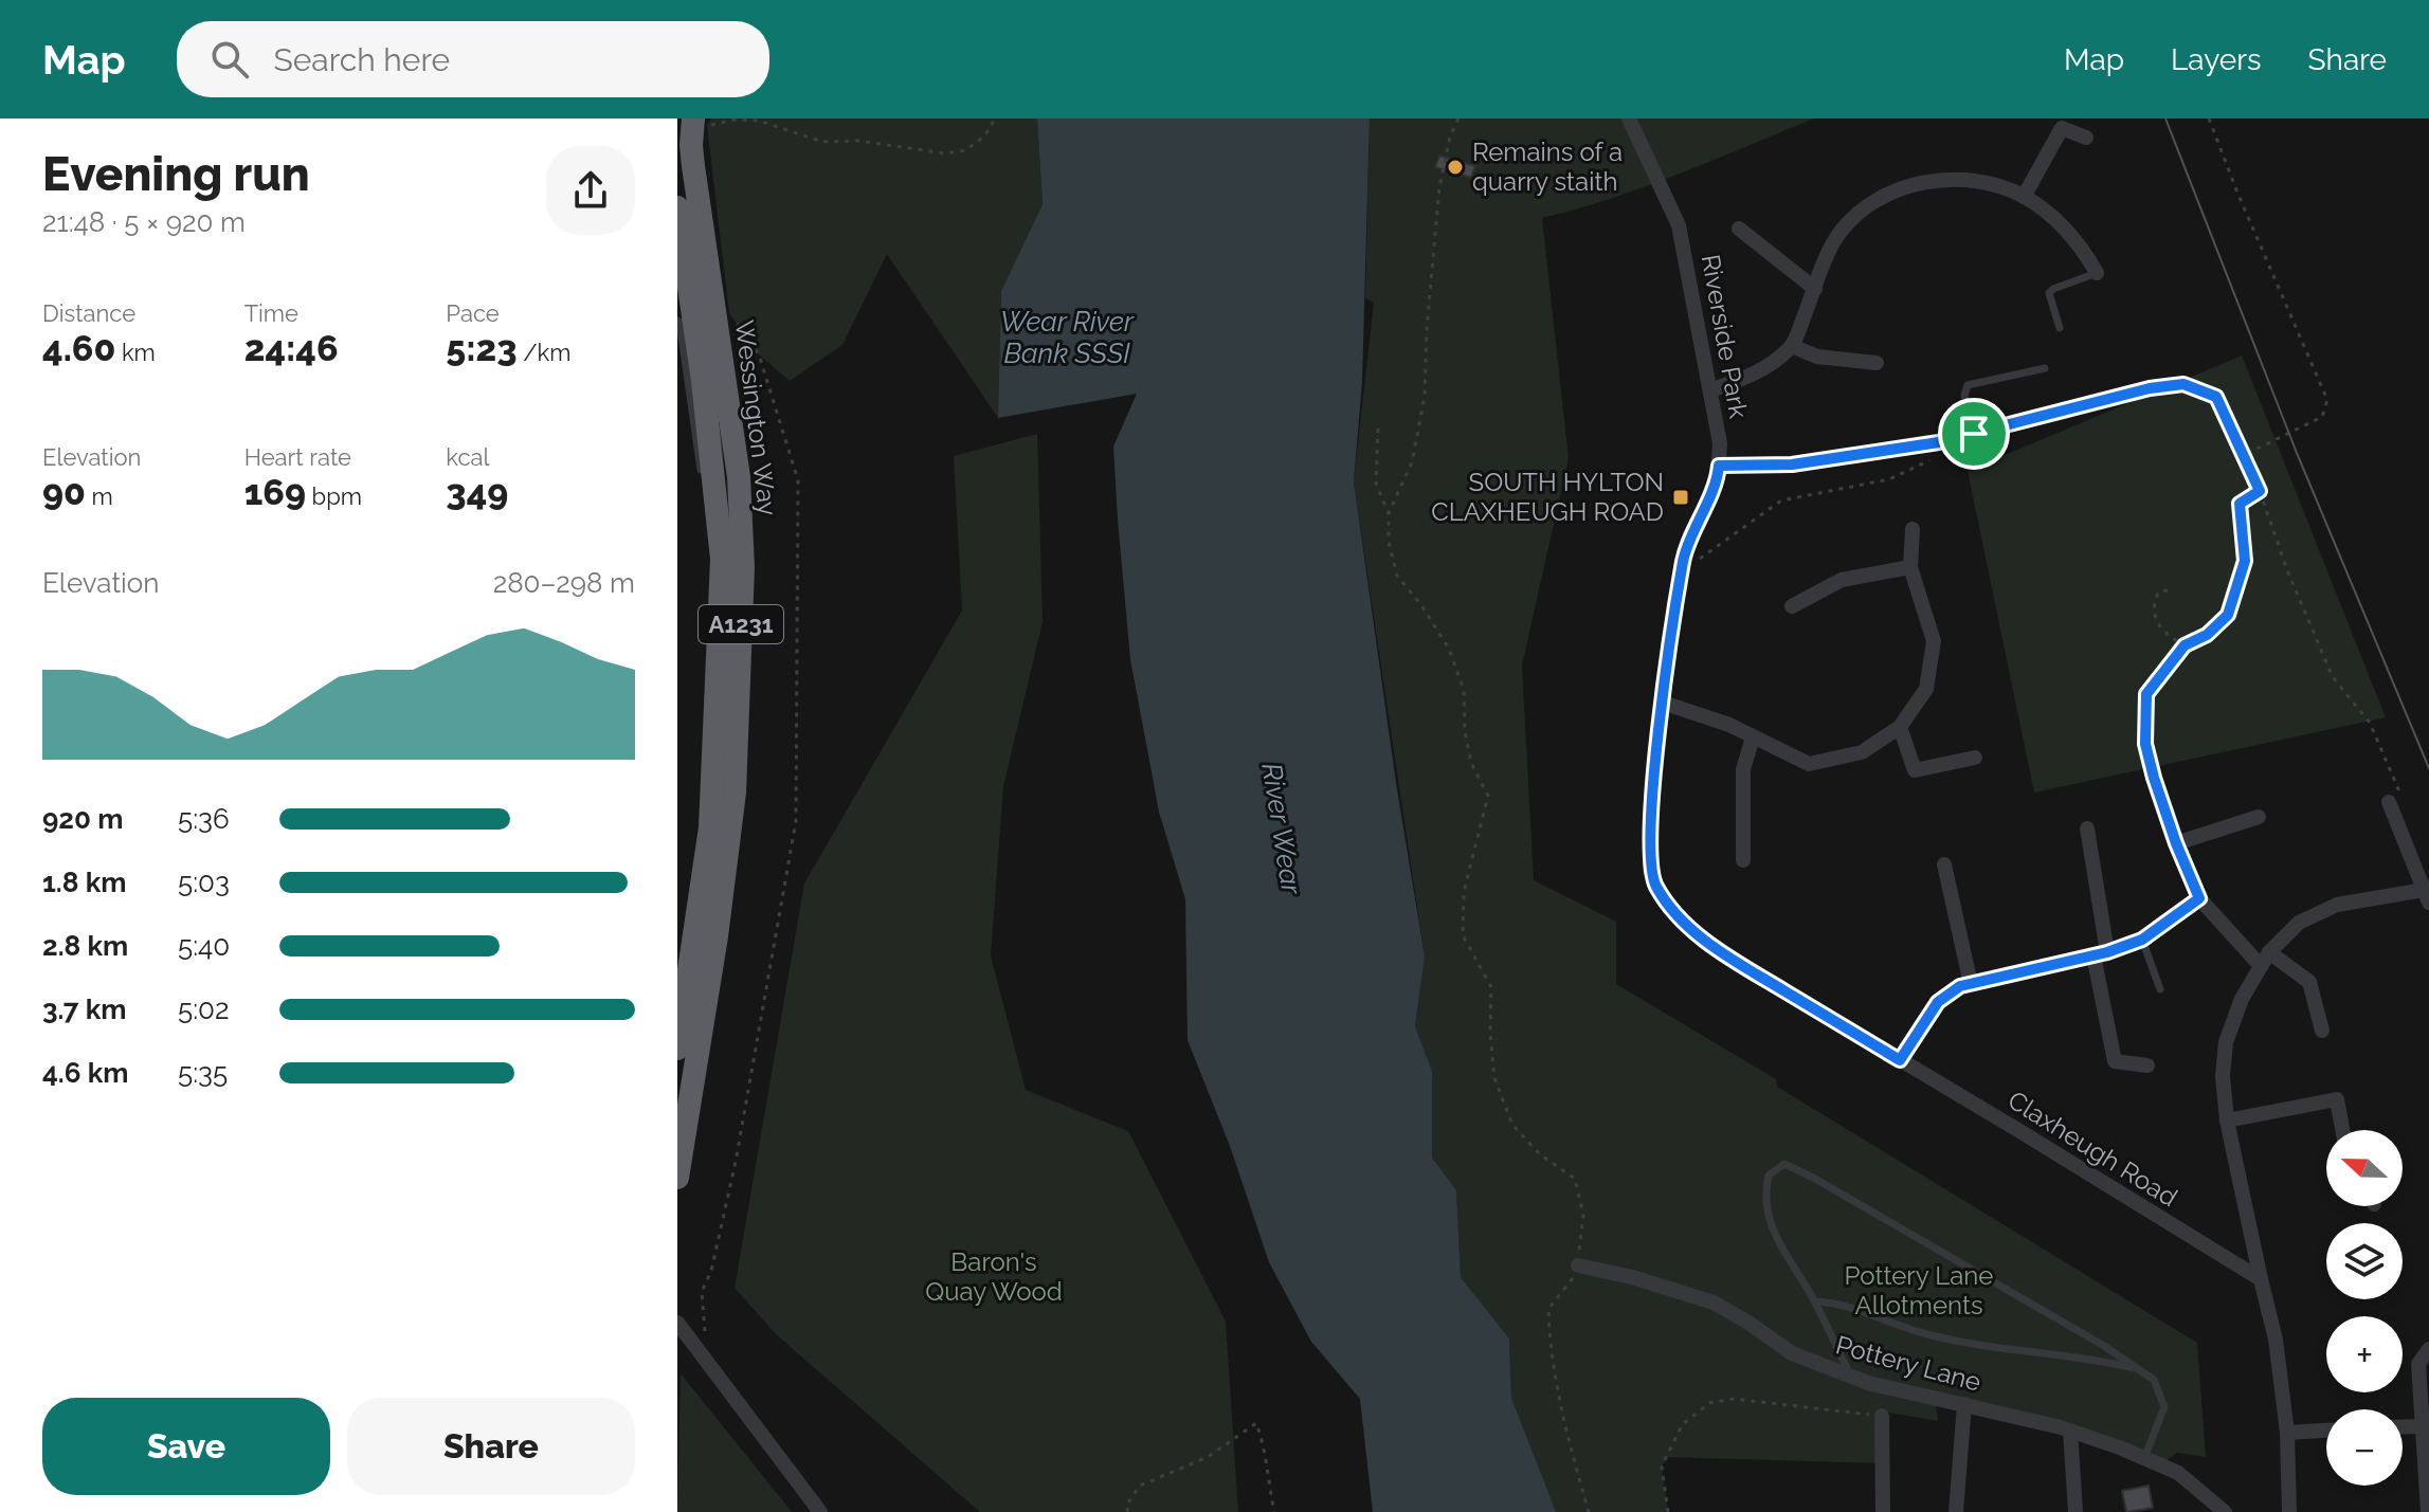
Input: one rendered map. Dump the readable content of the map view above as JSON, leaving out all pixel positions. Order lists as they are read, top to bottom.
{
  "streets": {
    "highway": ["Wessington Way", "A1231"],
    "street": ["Riverside Park", "Claxheugh Road", "Pottery Lane"]
  },
  "crossings": [
    ["Riverside Park", "Claxheugh Road"]
  ],
  "water": ["Wear River Bank SSSI", "River Wear"],
  "parks": ["Baron's Quay Wood", "Pottery Lane Allotments"],
  "places": {
    "other": ["Remains of a quarry staith"],
    "transit": ["SOUTH HYLTON CLAXHEUGH ROAD"]
  },
  "north": "left",
  "page": {
    "header": "Map",
    "search": "Search here",
    "nav": ["Map", "Layers", "Share"],
    "heading": ["Evening run", "21:48 · 5 × 920 m"],
    "stats": [
      ["Distance", "4.60 km"],
      ["Time", "24:46"],
      ["Pace", "5:23 /km"],
      ["Elevation", "90 m"],
      ["Heart rate", "169 bpm"],
      ["kcal", "349"]
    ],
    "chart": ["Elevation", "280–298 m"],
    "list": [
      {
        "name": "920 m",
        "note": "5:36"
      },
      {
        "name": "1.8 km",
        "note": "5:03"
      },
      {
        "name": "2.8 km",
        "note": "5:40"
      },
      {
        "name": "3.7 km",
        "note": "5:02"
      },
      {
        "name": "4.6 km",
        "note": "5:35"
      }
    ],
    "map_buttons": ["+", "−"],
    "buttons": ["Save", "Share"]
  }
}
